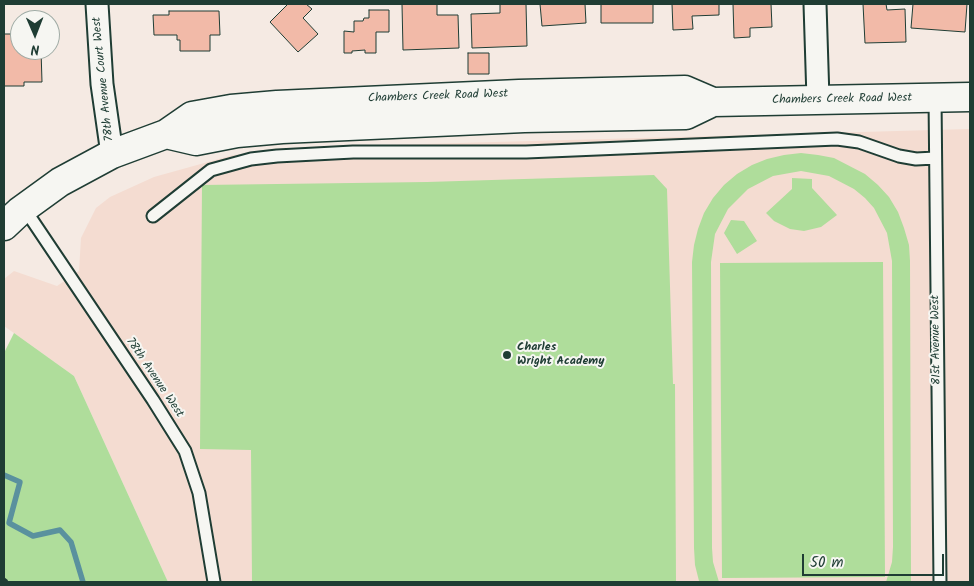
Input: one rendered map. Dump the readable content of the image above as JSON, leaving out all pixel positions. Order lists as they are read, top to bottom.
{
  "streets": {
    "street": ["78th Avenue Court West", "Chambers Creek Road West"],
    "lane": ["81st Avenue West", "78th Avenue West"]
  },
  "crossings": [
    ["78th Avenue Court West", "Chambers Creek Road West"],
    ["Chambers Creek Road West", "81st Avenue West"],
    ["Chambers Creek Road West", "78th Avenue West"]
  ],
  "places": ["Charles Wright Academy"],
  "scale_bar": "50 m",
  "north": "bottom"
}
